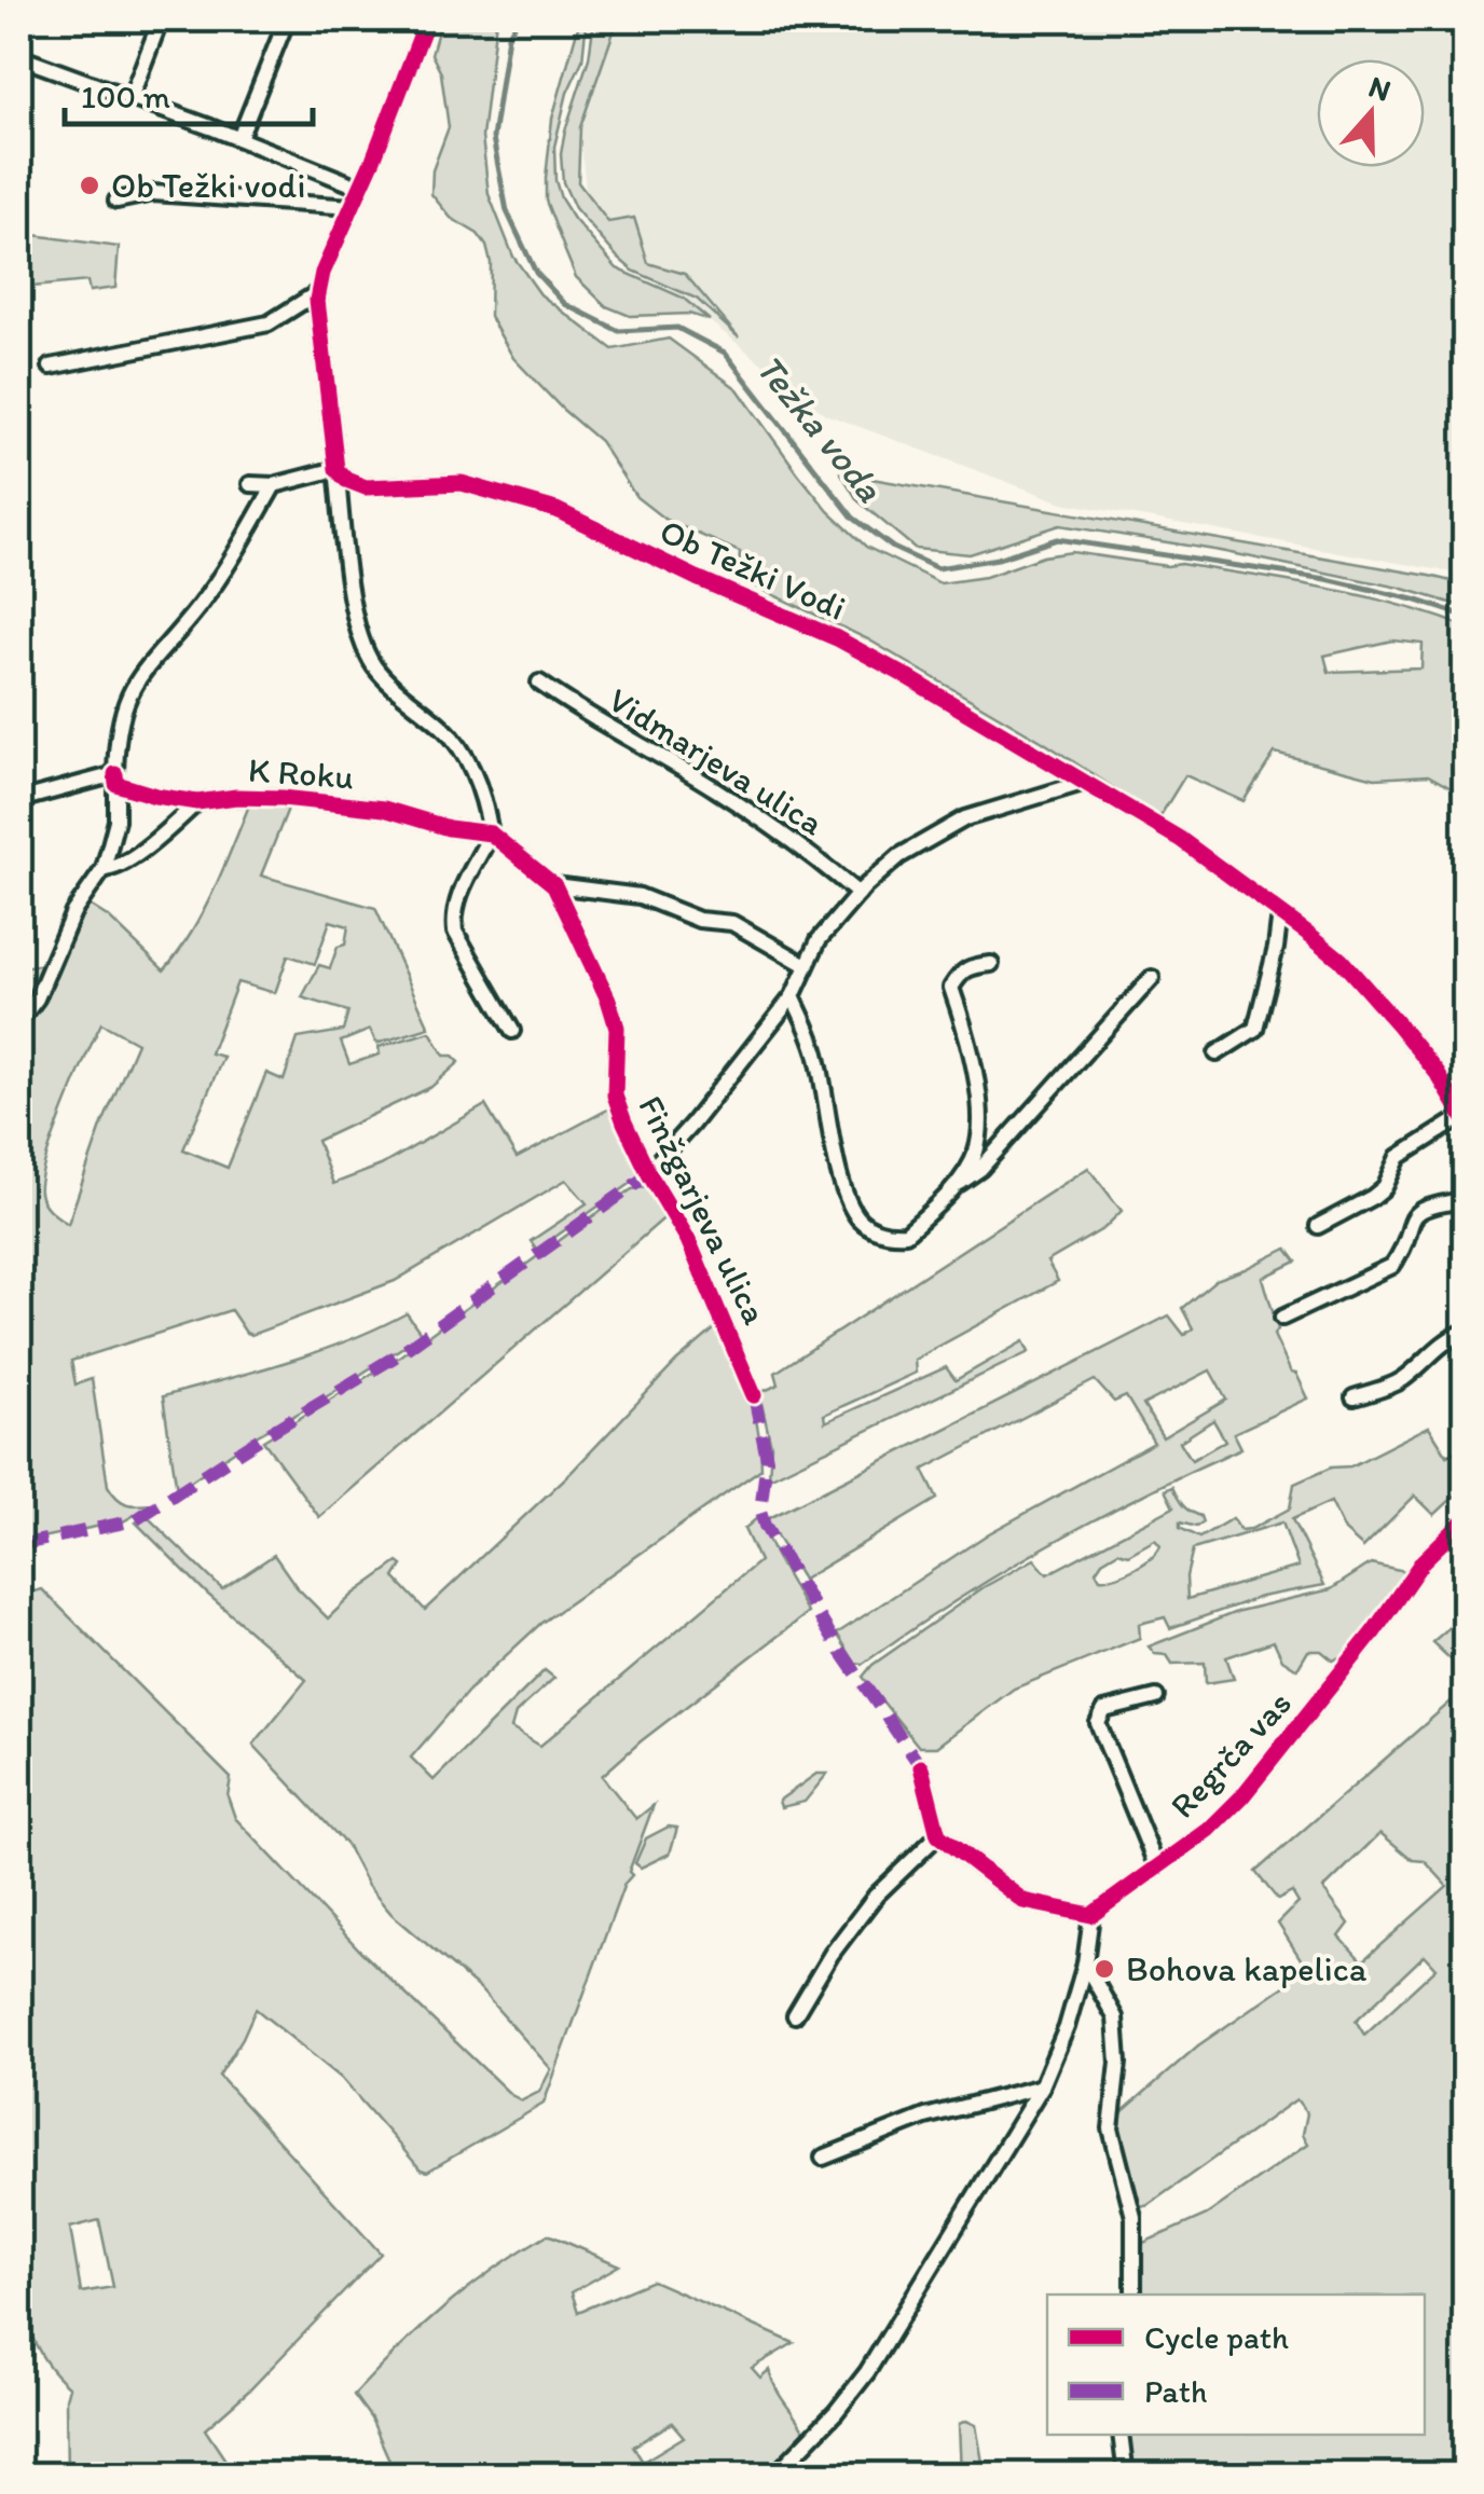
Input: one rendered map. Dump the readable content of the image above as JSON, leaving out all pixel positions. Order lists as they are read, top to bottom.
{
  "streets": {
    "street": [
      "Ob Težki Vodi",
      "Vidmarjeva ulica",
      "K Roku",
      "Finžgarjeva ulica",
      "Regrča vas"
    ]
  },
  "crossings": [
    ["K Roku", "Finžgarjeva ulica"]
  ],
  "water": ["Težka voda"],
  "places": ["Ob Težki vodi", "Bohova kapelica"],
  "legend": ["Cycle path", "Path"],
  "scale_bar": "100 m",
  "north": "top"
}
